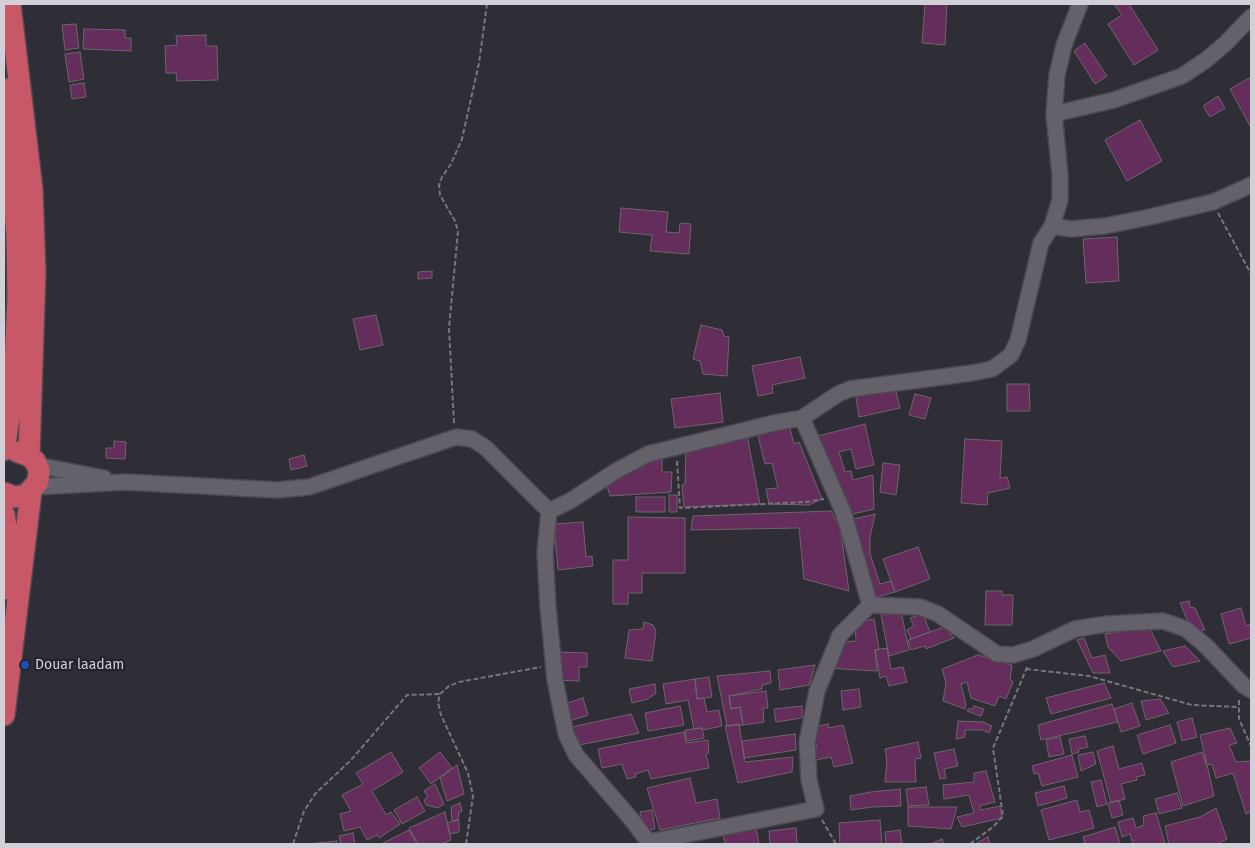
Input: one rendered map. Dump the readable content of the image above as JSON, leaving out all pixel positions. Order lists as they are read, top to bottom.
{
  "places": ["Douar laadam"]
}
